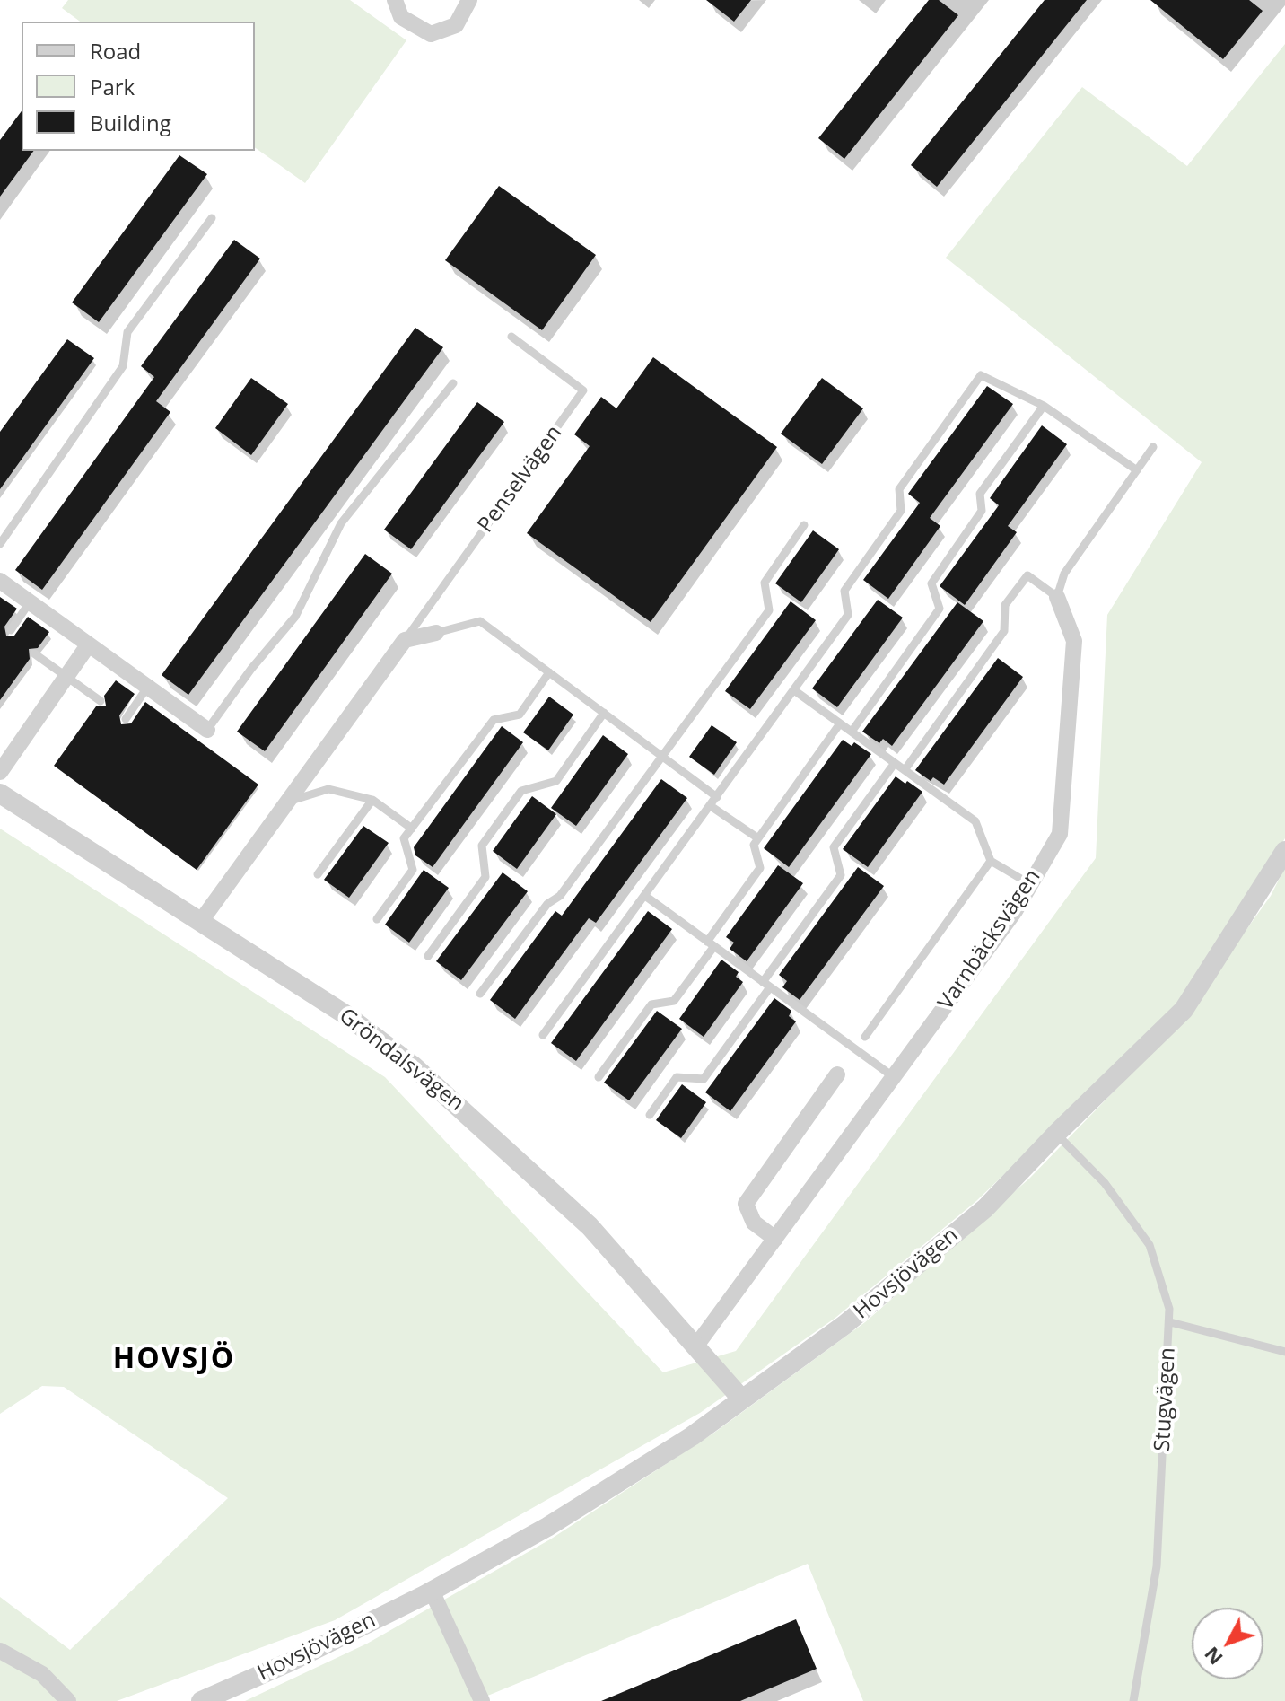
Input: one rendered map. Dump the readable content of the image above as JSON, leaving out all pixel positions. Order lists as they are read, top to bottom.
{
  "streets": {
    "street": [
      "Penselvägen",
      "Varnbäcksvägen",
      "Gröndalsvägen",
      "Hovsjövägen"
    ],
    "lane": ["Stugvägen"]
  },
  "crossings": [
    ["Penselvägen", "Gröndalsvägen"],
    ["Varnbäcksvägen", "Gröndalsvägen"],
    ["Gröndalsvägen", "Hovsjövägen"],
    ["Hovsjövägen", "Stugvägen"]
  ],
  "districts": ["HOVSJÖ"],
  "legend": ["Road", "Park", "Building"],
  "north": "bottom left"
}
